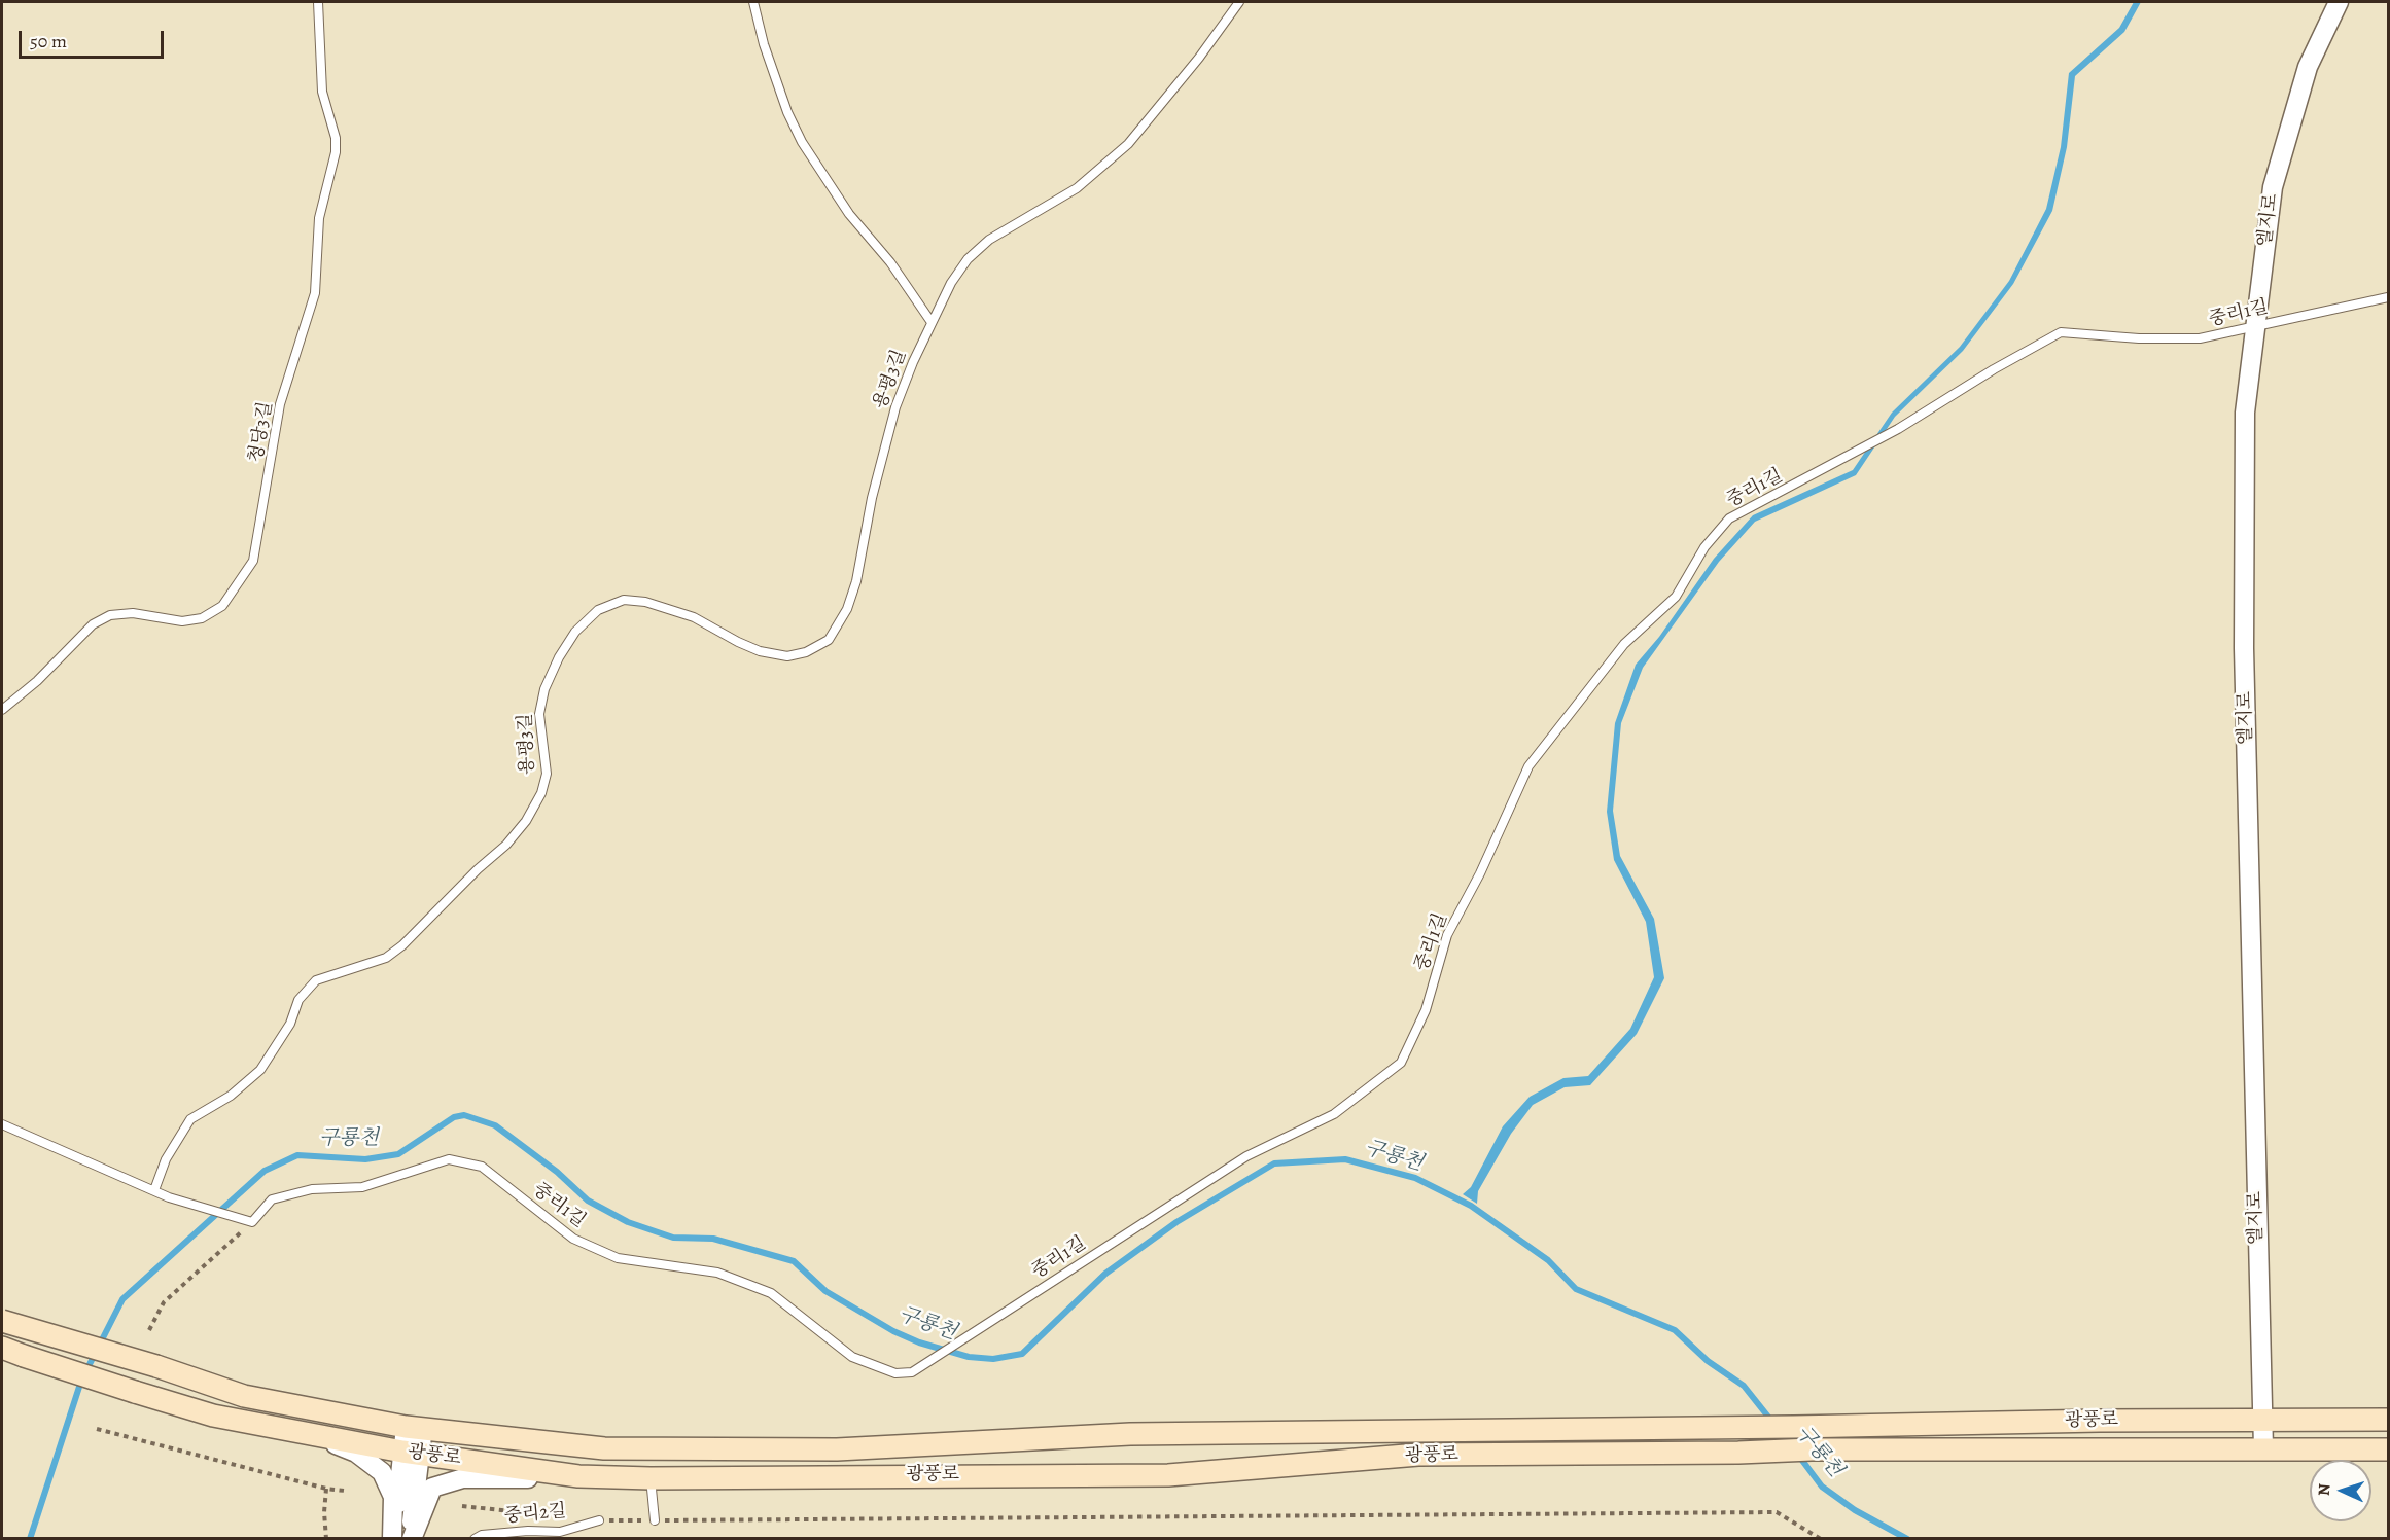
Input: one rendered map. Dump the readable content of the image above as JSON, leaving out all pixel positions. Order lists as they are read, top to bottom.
{
  "streets": {
    "main road": ["광풍로"],
    "street": ["엘지로"],
    "lane": [
      "중리1길",
      "용평3길",
      "청당3길",
      "중리2길"
    ]
  },
  "crossings": [
    ["엘지로", "중리1길"],
    ["엘지로", "광풍로"]
  ],
  "water": ["구룡천"],
  "scale_bar": "50 m",
  "north": "left"
}
